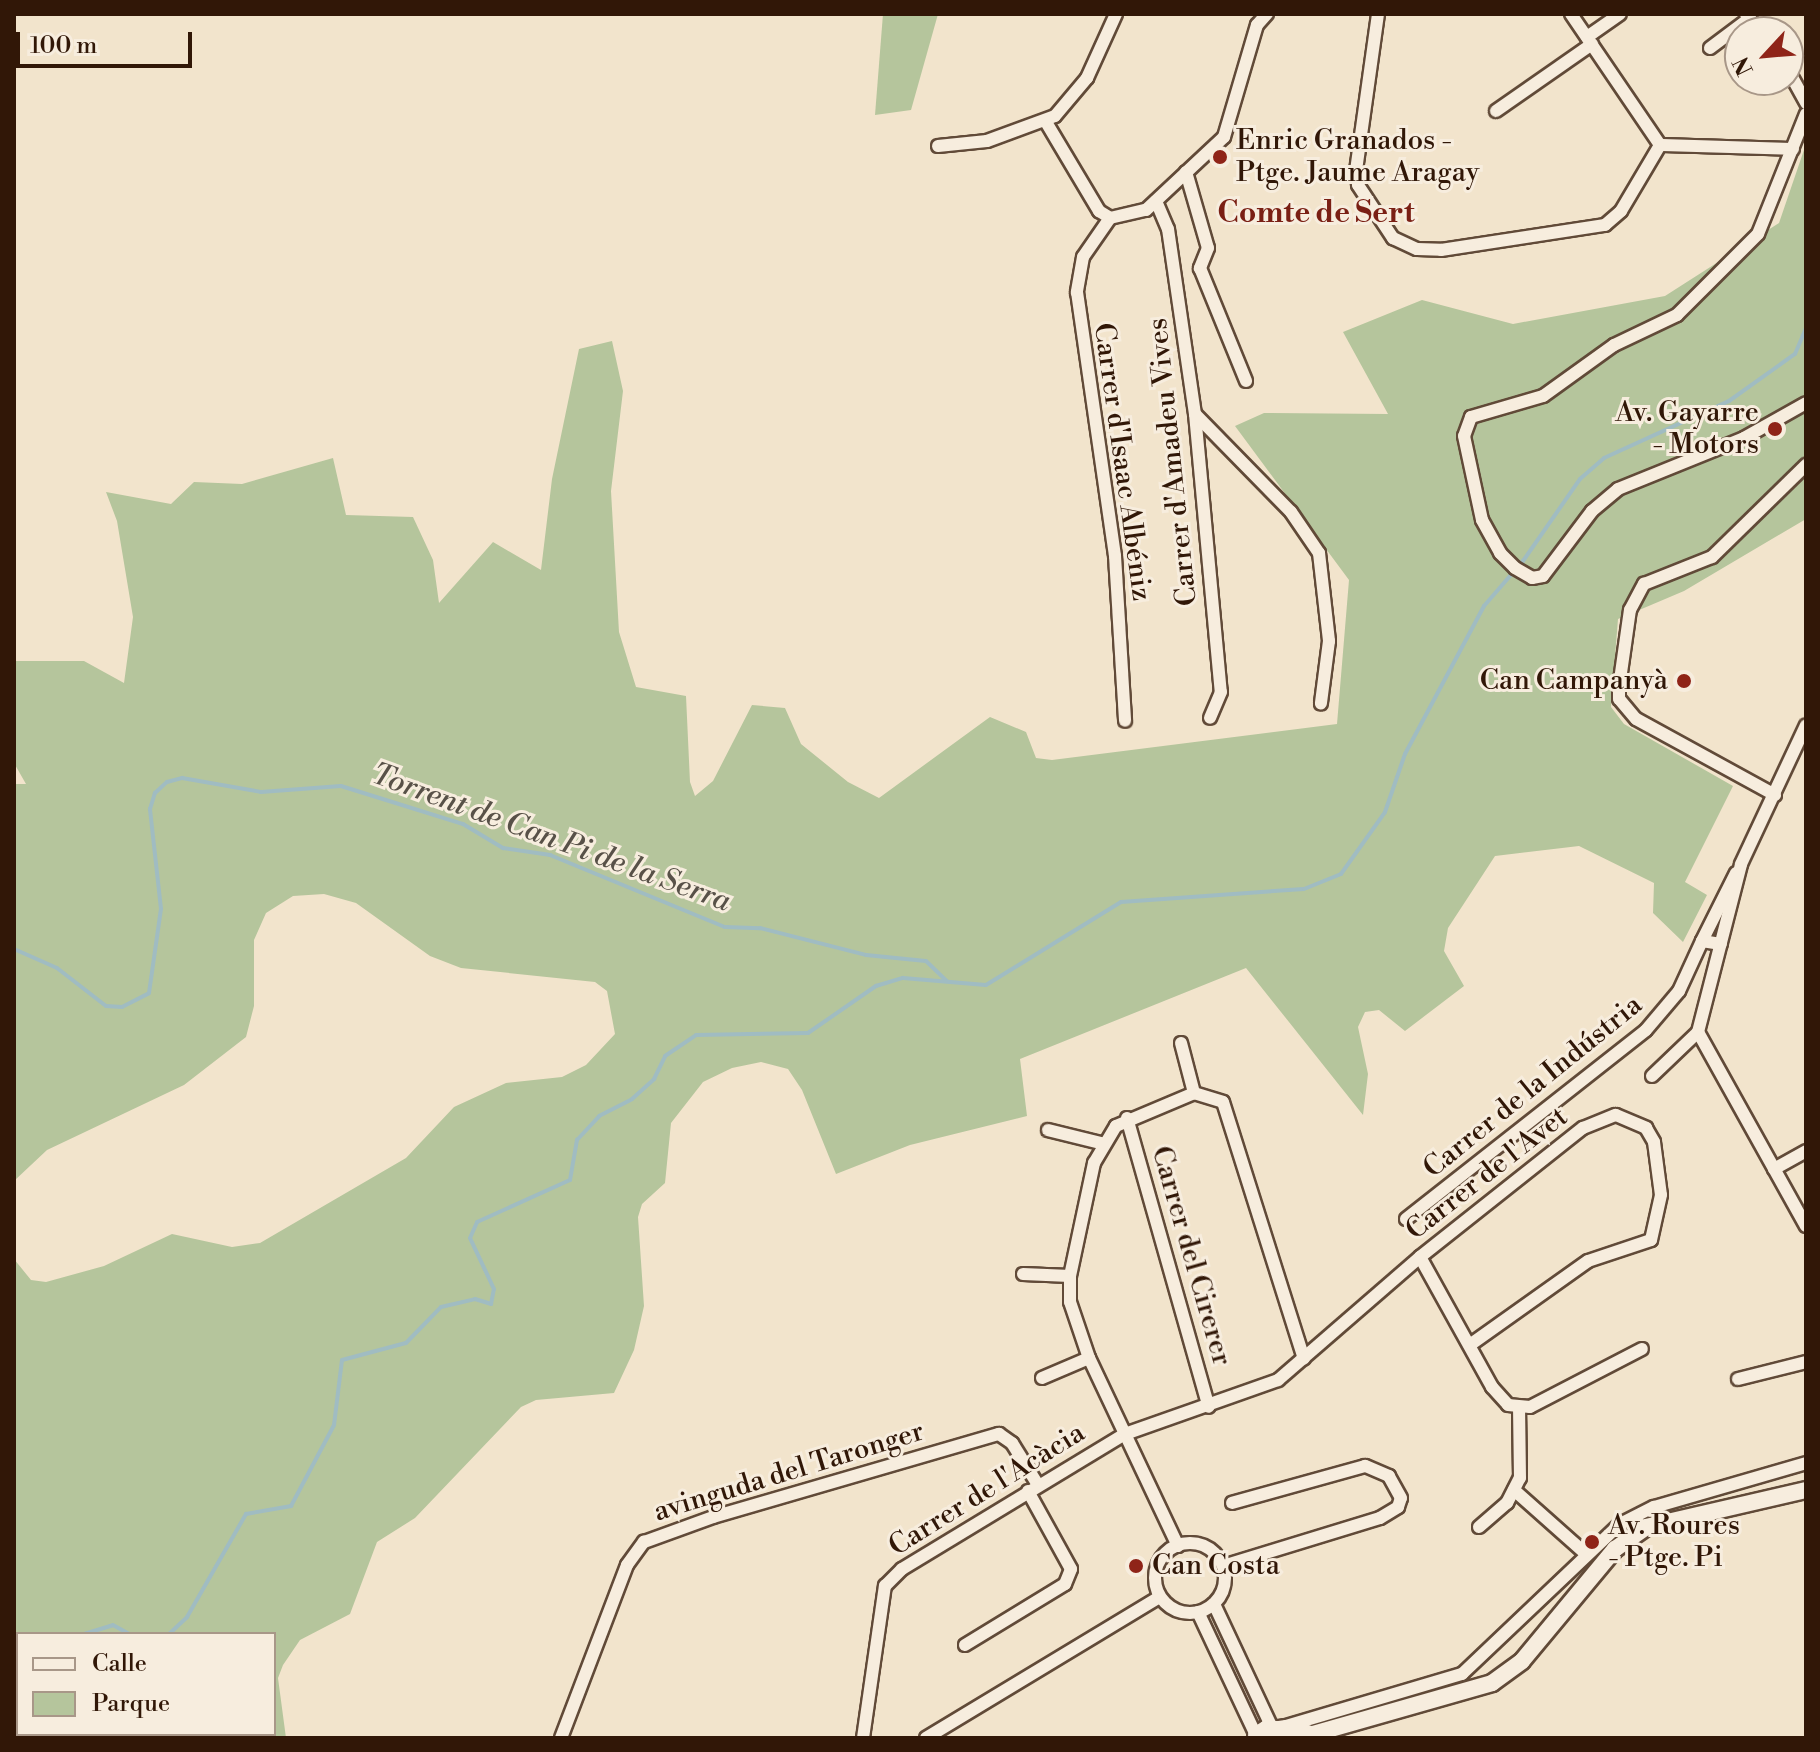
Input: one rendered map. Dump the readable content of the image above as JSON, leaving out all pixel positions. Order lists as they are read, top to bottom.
{
  "streets": {
    "street": [
      "Carrer d'Isaac Albéniz",
      "Carrer d'Amadeu Vives",
      "Carrer de la Indústria",
      "Carrer de l'Avet",
      "Carrer del Cirerer",
      "avinguda del Taronger",
      "Carrer de l'Acàcia"
    ]
  },
  "crossings": [
    ["Carrer de l'Avet", "Carrer del Cirerer"],
    ["Carrer de l'Avet", "Carrer de l'Acàcia"],
    ["avinguda del Taronger", "Carrer de l'Acàcia"]
  ],
  "districts": ["Comte de Sert"],
  "water": ["Torrent de Can Pi de la Serra"],
  "places": [
    "Enric Granados - Ptge. Jaume Aragay",
    "Av. Gayarre - Motors",
    "Can Campanyà",
    "Av. Roures - Ptge. Pi",
    "Can Costa"
  ],
  "legend": ["Calle", "Parque"],
  "scale_bar": "100 m",
  "north": "bottom left"
}
